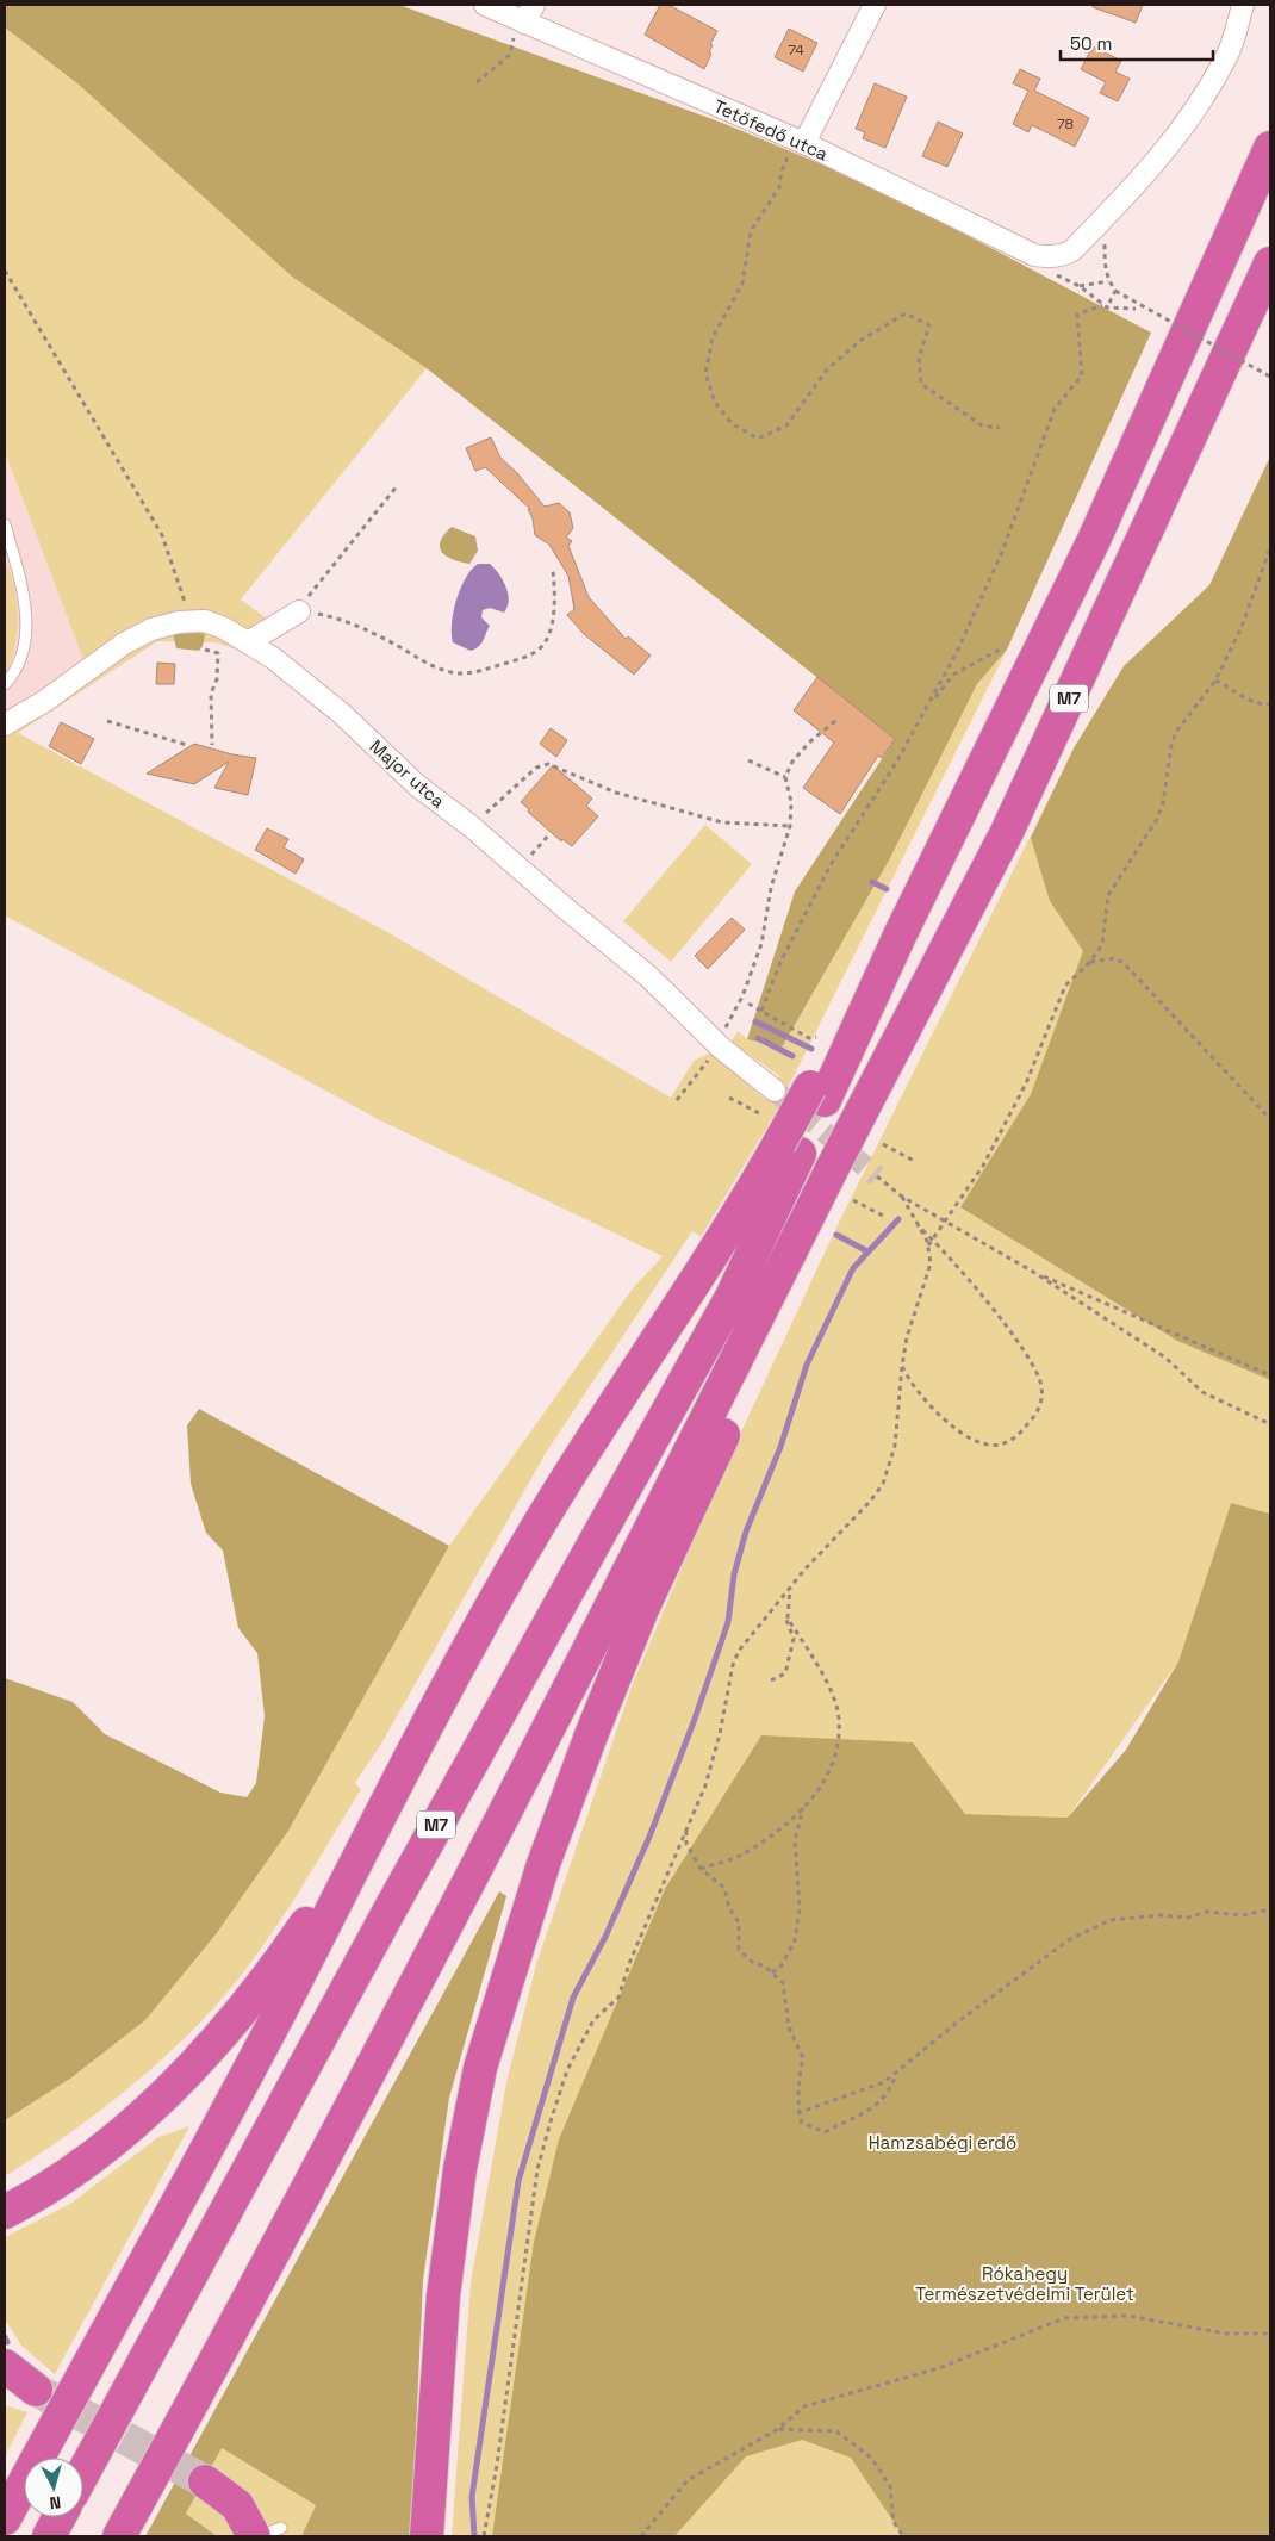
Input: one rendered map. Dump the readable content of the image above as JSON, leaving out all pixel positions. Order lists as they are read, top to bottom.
{
  "streets": {
    "highway": ["M7"],
    "street": ["Tetőfedő utca", "Major utca"]
  },
  "parks": ["Hamzsabégi erdő", "Rókahegy Természetvédelmi Terület"],
  "house_numbers": ["74", "78"],
  "scale_bar": "50 m",
  "north": "bottom"
}
